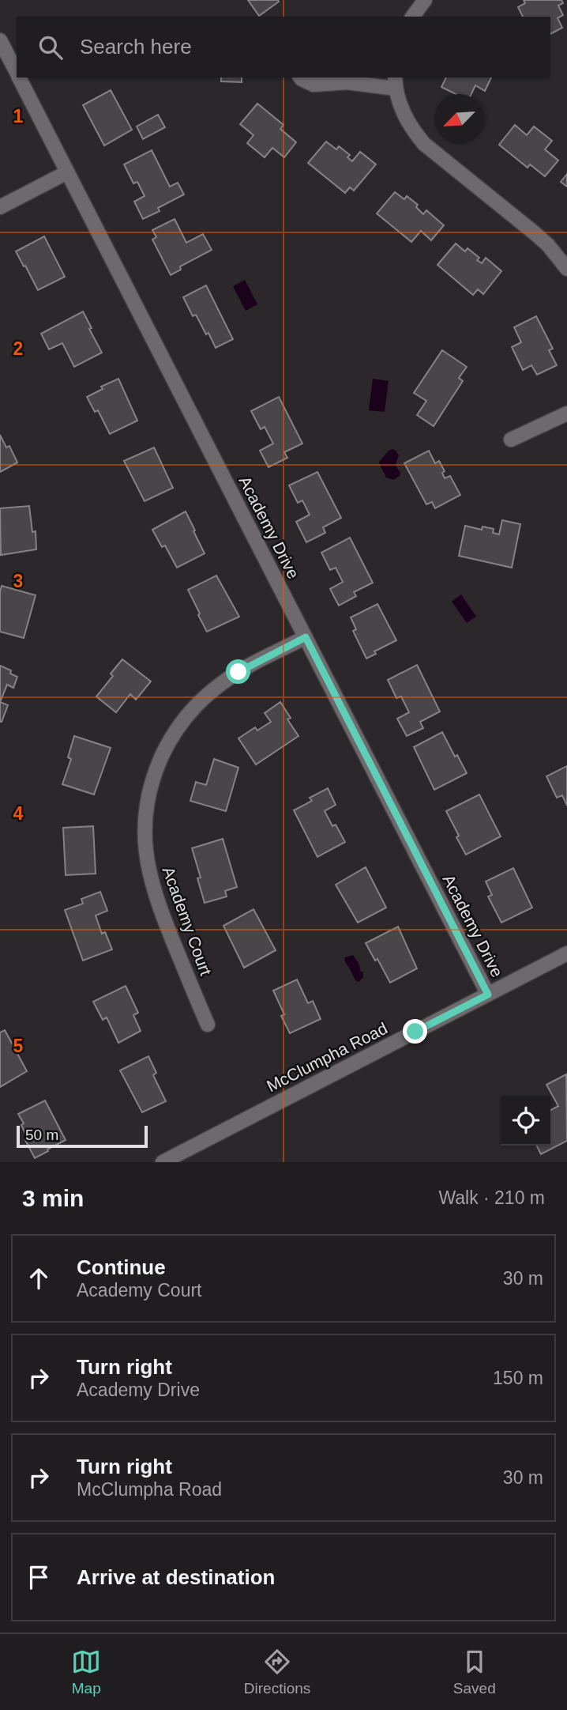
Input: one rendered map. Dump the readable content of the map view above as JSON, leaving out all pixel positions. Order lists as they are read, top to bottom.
{
  "streets": {
    "street": ["Academy Drive", "Academy Court", "McClumpha Road"]
  },
  "crossings": [
    ["Academy Drive", "Academy Court"],
    ["Academy Drive", "McClumpha Road"]
  ],
  "scale_bar": "50 m",
  "north": "bottom left",
  "page": {
    "search": "Search here",
    "scale": "50 m",
    "heading": ["3 min", "Walk · 210 m"],
    "list": [
      ["Continue", "Academy Court", "30 m"],
      ["Turn right", "Academy Drive", "150 m"],
      ["Turn right", "McClumpha Road", "30 m"],
      "Arrive at destination"
    ],
    "nav": ["Map", "Directions", "Saved"]
  },
  "grid": {
    "rows": [
      "1",
      "2",
      "3",
      "4",
      "5"
    ]
  }
}
